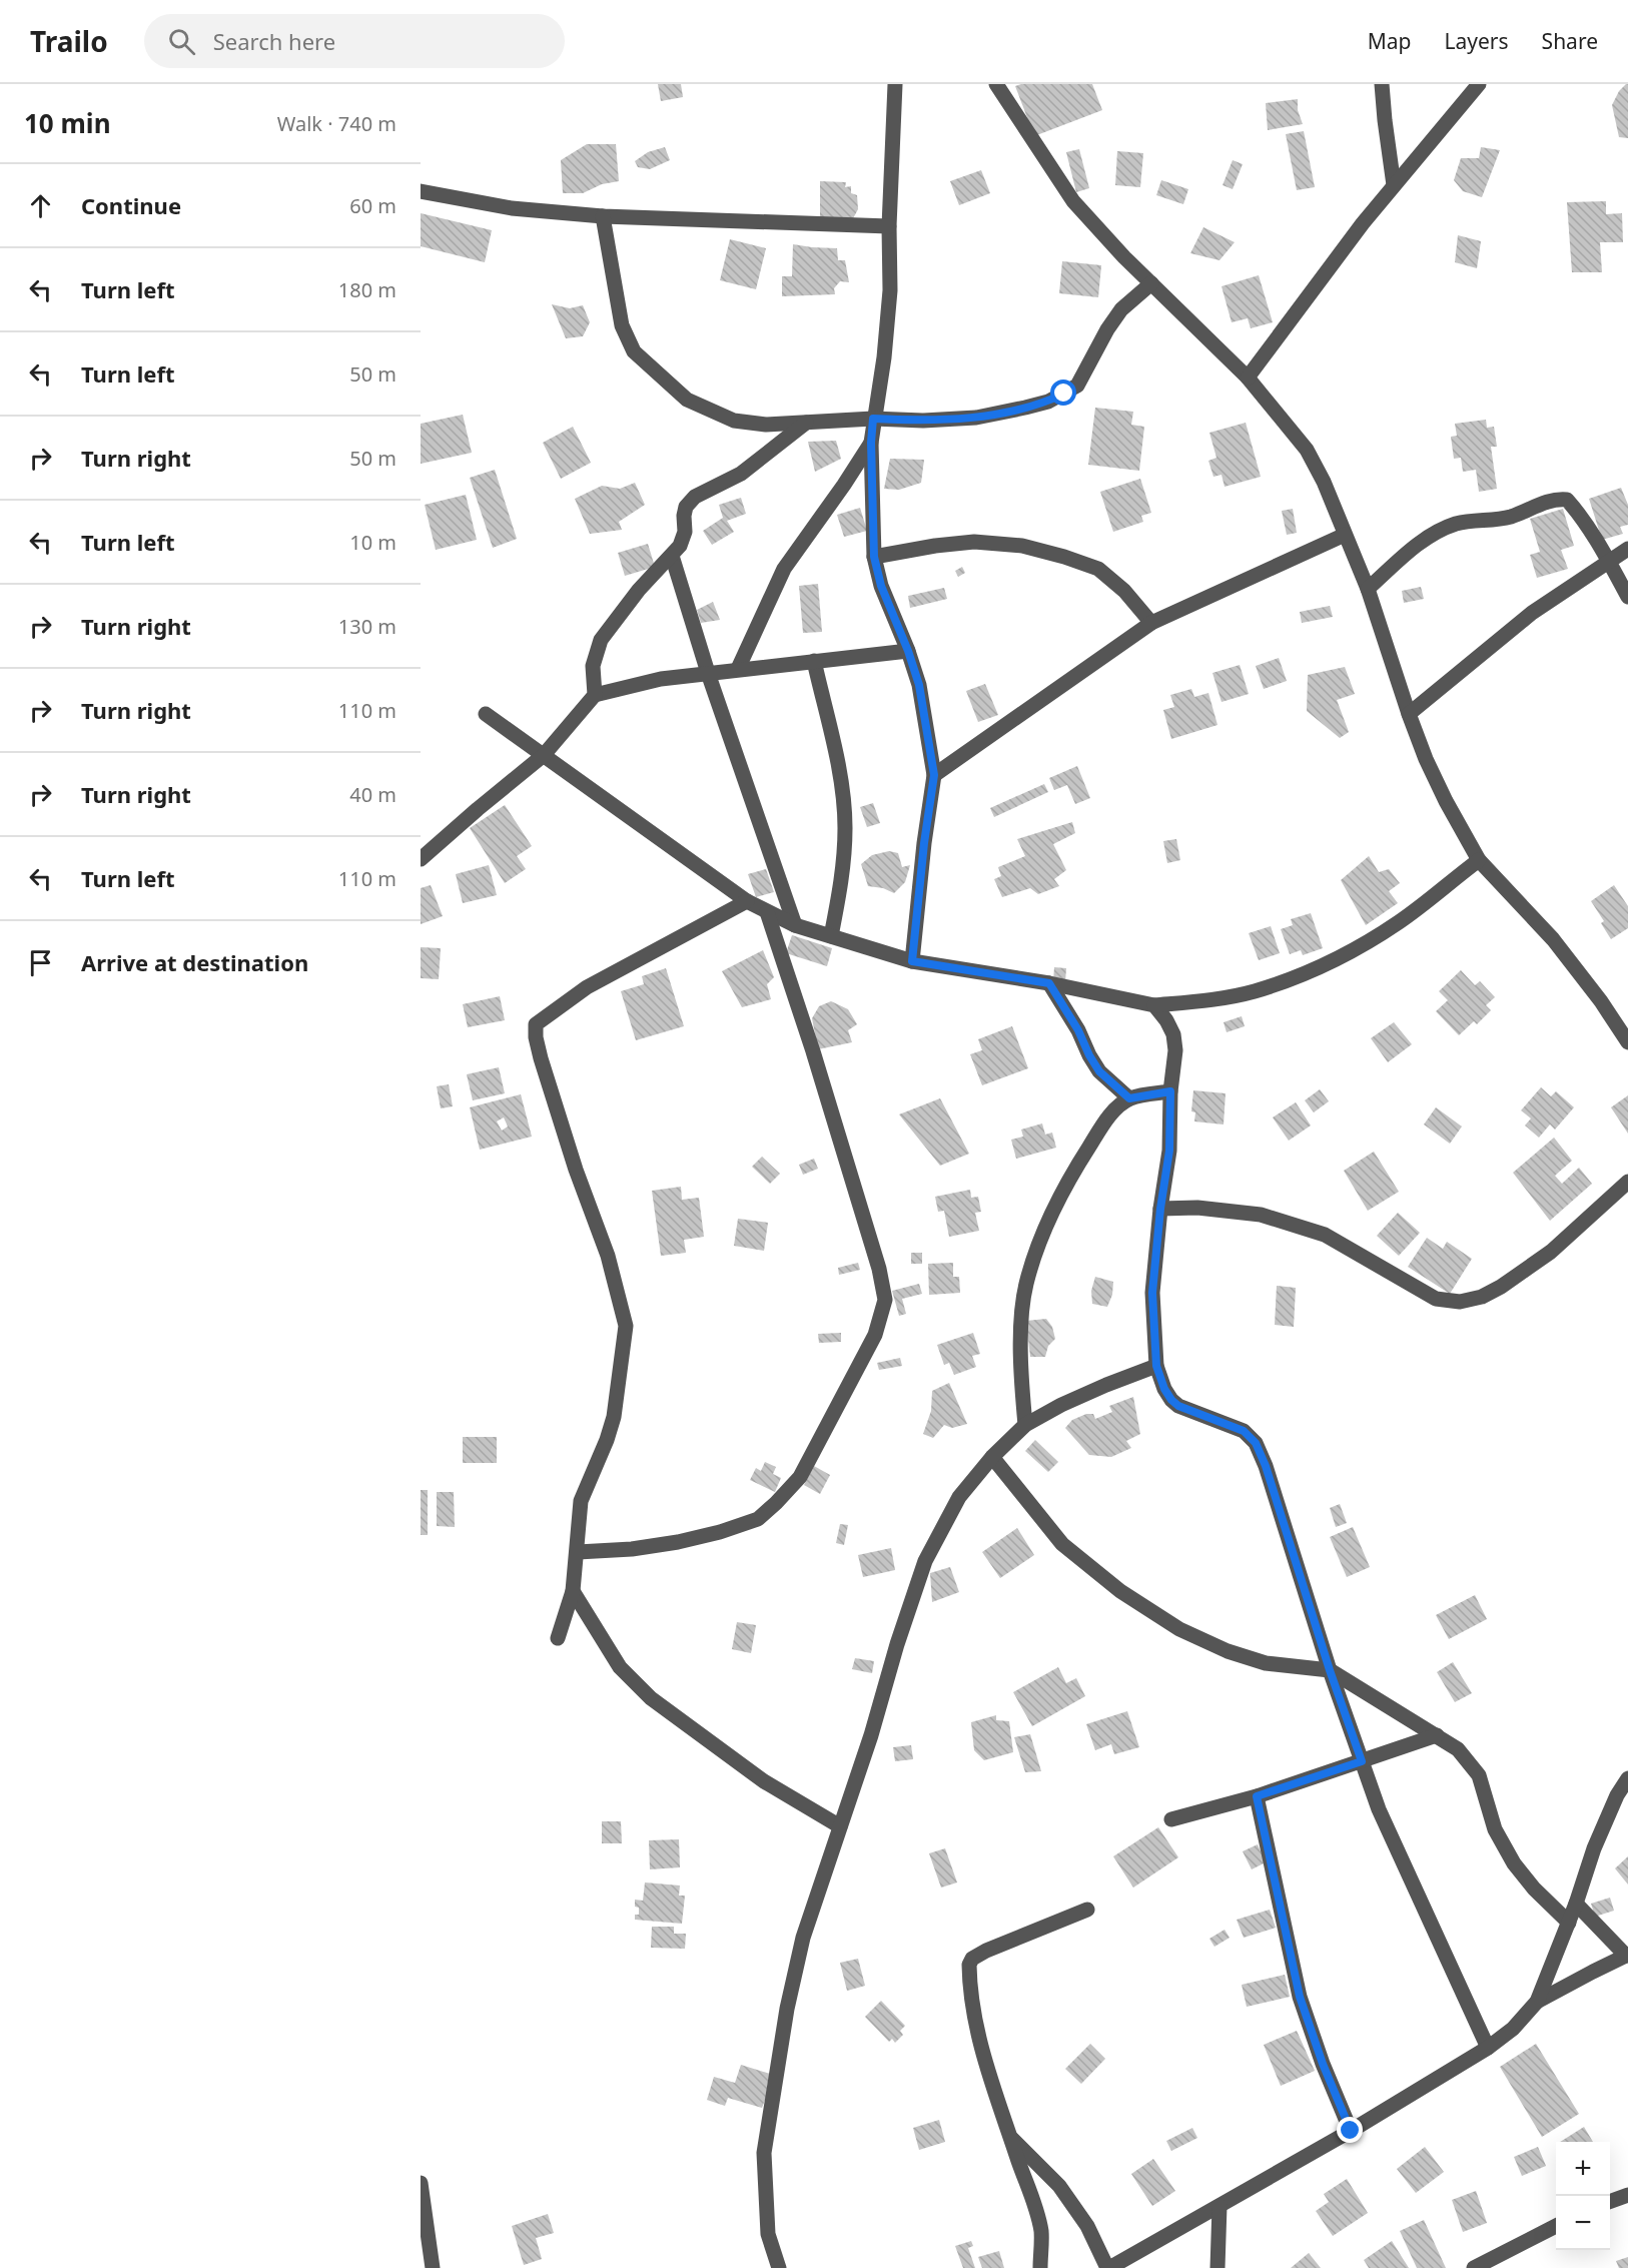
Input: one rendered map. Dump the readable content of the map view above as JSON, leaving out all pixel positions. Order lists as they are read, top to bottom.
{
  "page": {
    "header": "Trailo",
    "search": "Search here",
    "nav": ["Map", "Layers", "Share"],
    "heading": ["10 min", "Walk · 740 m"],
    "list": [
      ["Continue", "60 m"],
      ["Turn left", "180 m"],
      ["Turn left", "50 m"],
      ["Turn right", "50 m"],
      ["Turn left", "10 m"],
      ["Turn right", "130 m"],
      ["Turn right", "110 m"],
      ["Turn right", "40 m"],
      ["Turn left", "110 m"],
      "Arrive at destination"
    ],
    "map_buttons": ["+", "−"]
  }
}
